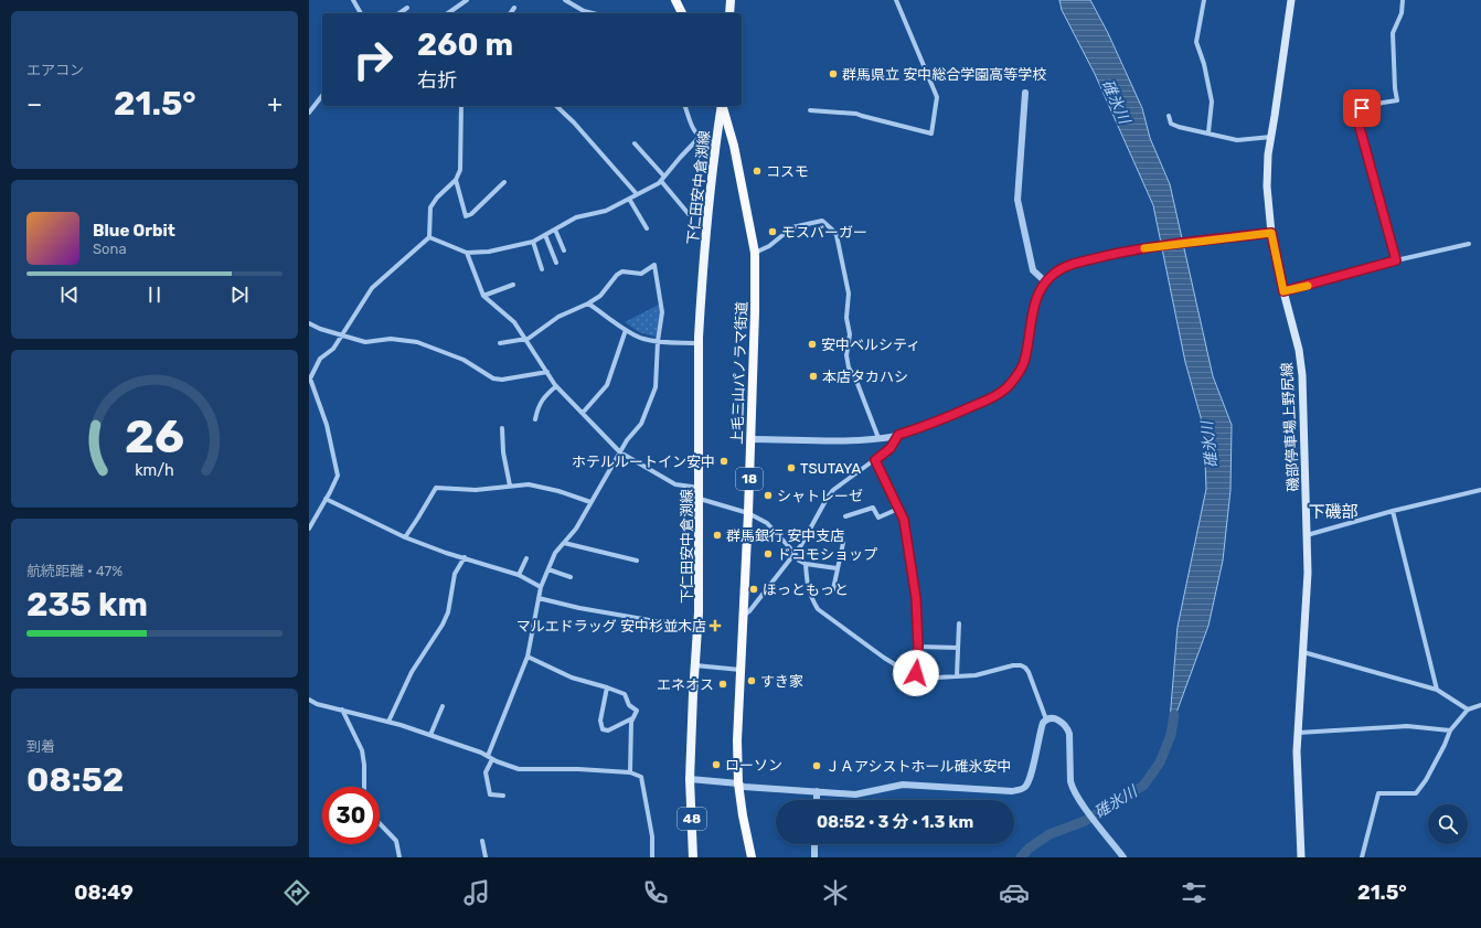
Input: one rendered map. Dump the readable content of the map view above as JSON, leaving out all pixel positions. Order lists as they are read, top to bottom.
{
  "streets": {
    "highway": ["上毛三山パノラマ街道", "18"],
    "main road": ["下仁田安中倉渕線", "磯部停車場上野尻線", "48"]
  },
  "districts": ["下磯部"],
  "water": ["碓氷川"],
  "places": {
    "other": [
      "群馬県立 安中総合学園高等学校",
      "コスモ",
      "モスバーガー",
      "安中ベルシティ",
      "本店タカハシ",
      "ホテルルートイン安中",
      "TSUTAYA",
      "シャトレーゼ",
      "群馬銀行 安中支店",
      "ドコモショップ",
      "ほっともっと",
      "すき家",
      "エネオス",
      "ローソン",
      "ＪＡアシストホール碓氷安中"
    ],
    "health": ["マルエドラッグ 安中杉並木店"]
  },
  "page": {
    "tile": [
      "エアコン",
      ["航続距離 · 47%", "235 km"],
      ["到着", "08:52"]
    ],
    "turn": ["260 m", "右折"],
    "heat": ["−", "21.5°", "+"],
    "song": ["Blue Orbit", "Sona"],
    "limit": "30",
    "trip": "08:52 · 3 分 · 1.3 km",
    "tabs": ["08:49", "21.5°"],
    "gauge": ["26", "km/h"]
  }
}
